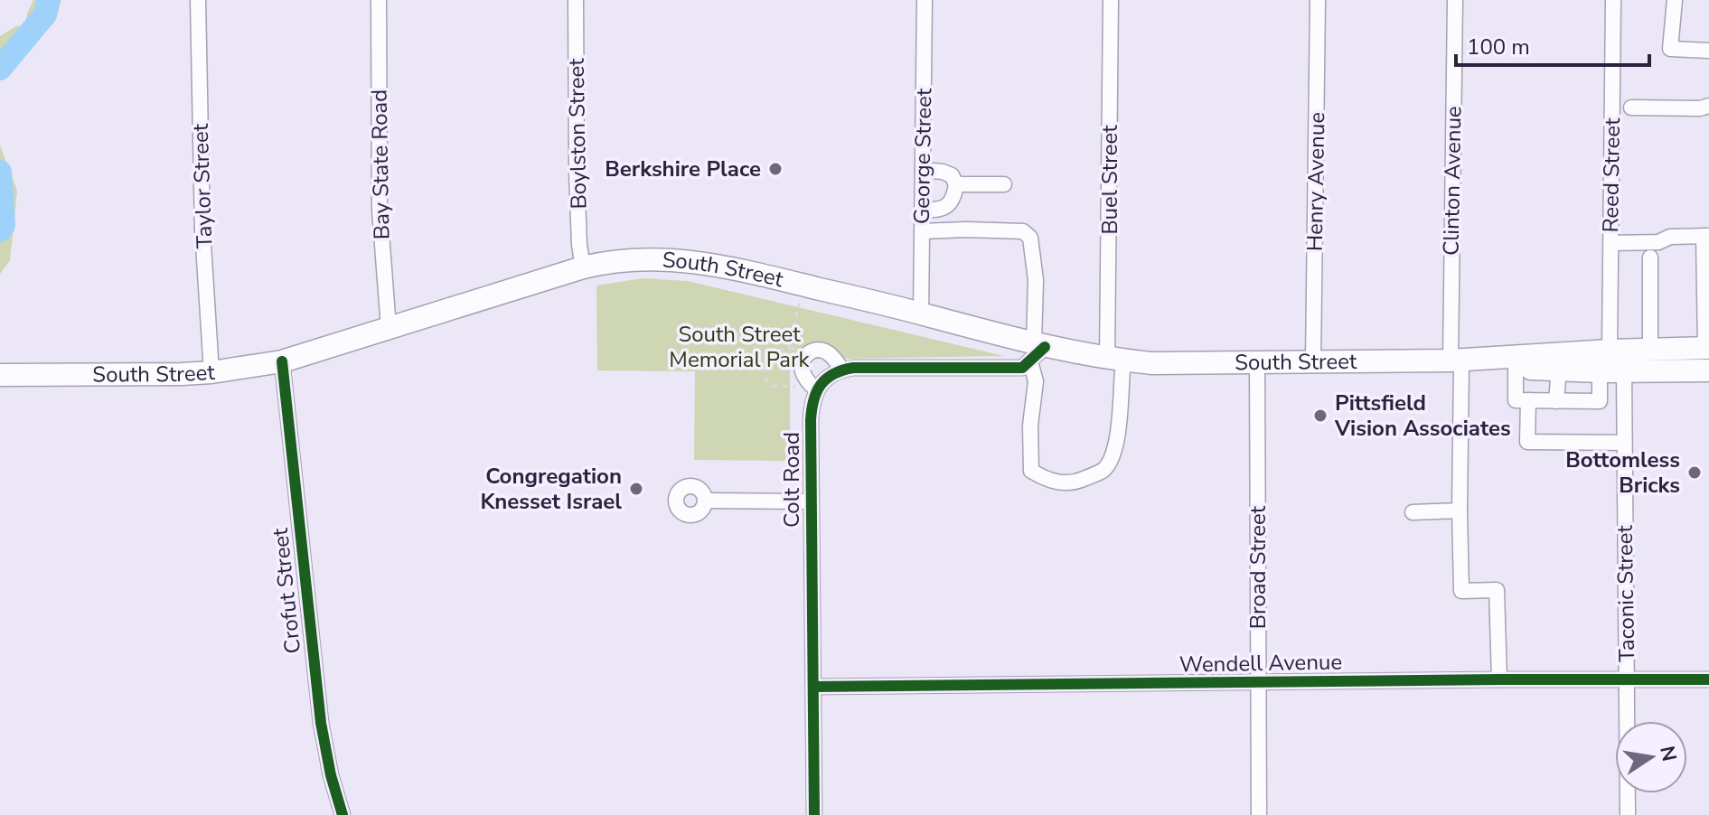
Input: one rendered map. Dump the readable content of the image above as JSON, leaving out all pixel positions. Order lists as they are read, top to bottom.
{
  "streets": {
    "highway": ["South Street"],
    "street": [
      "Boylston Street",
      "George Street",
      "Bay State Road",
      "Reed Street",
      "Buel Street",
      "Clinton Avenue",
      "Henry Avenue",
      "Taylor Street",
      "Colt Road",
      "Broad Street",
      "Crofut Street",
      "Taconic Street",
      "Wendell Avenue"
    ]
  },
  "crossings": [
    ["Boylston Street", "South Street"],
    ["George Street", "South Street"],
    ["Bay State Road", "South Street"],
    ["Reed Street", "South Street"],
    ["Buel Street", "South Street"],
    ["Clinton Avenue", "South Street"],
    ["Clinton Avenue", "Wendell Avenue"],
    ["Henry Avenue", "South Street"],
    ["Taylor Street", "South Street"],
    ["South Street", "Broad Street"],
    ["South Street", "Crofut Street"],
    ["South Street", "Taconic Street"],
    ["Colt Road", "Wendell Avenue"],
    ["Broad Street", "Wendell Avenue"],
    ["Taconic Street", "Wendell Avenue"]
  ],
  "parks": ["South Street Memorial Park"],
  "places": [
    "Berkshire Place",
    "Pittsfield Vision Associates",
    "Bottomless Bricks",
    "Congregation Knesset Israel"
  ],
  "scale_bar": "100 m",
  "north": "right"
}
